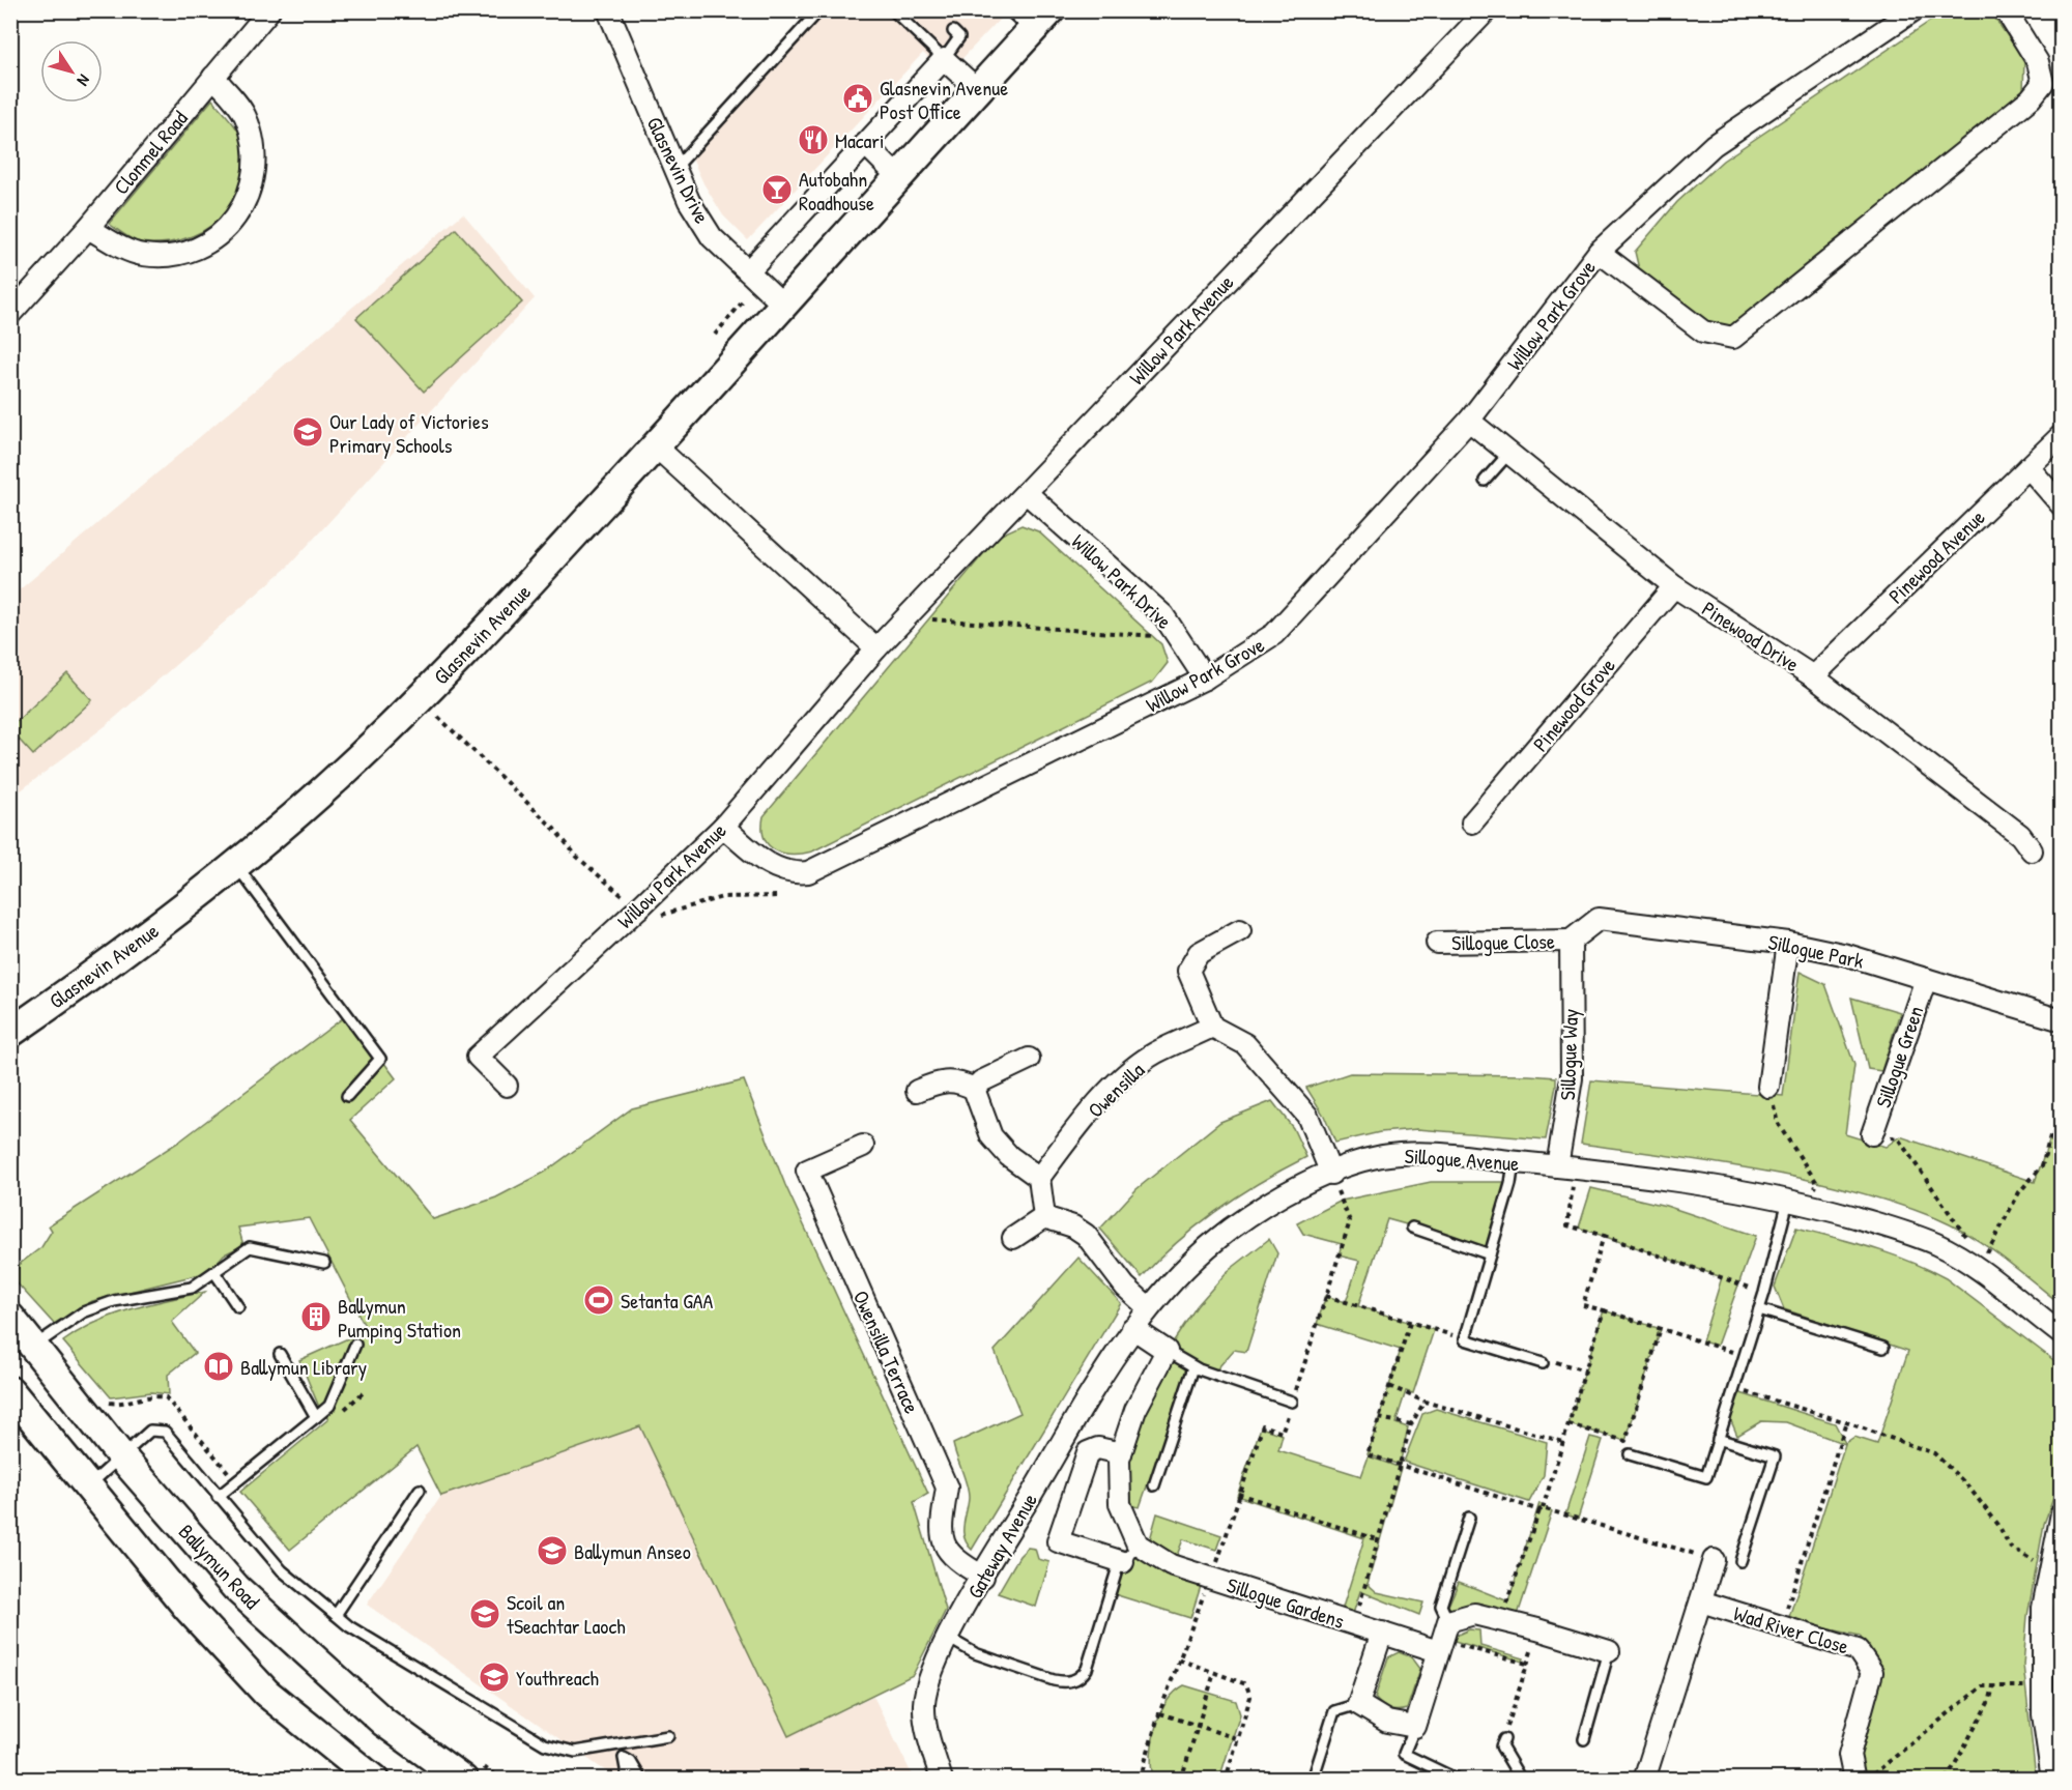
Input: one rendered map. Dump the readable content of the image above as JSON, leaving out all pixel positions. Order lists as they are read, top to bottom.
{
  "streets": {
    "main road": ["Glasnevin Avenue", "Ballymun Road"],
    "street": [
      "Clonmel Road",
      "Glasnevin Drive",
      "Willow Park Grove",
      "Willow Park Avenue",
      "Pinewood Avenue",
      "Willow Park Drive",
      "Pinewood Drive",
      "Pinewood Grove",
      "Sillogue Close",
      "Sillogue Park",
      "Sillogue Way",
      "Sillogue Green",
      "Owensilla",
      "Sillogue Avenue",
      "Owensilla Terrace",
      "Gateway Avenue",
      "Sillogue Gardens",
      "Wad River Close"
    ]
  },
  "crossings": [
    ["Glasnevin Drive", "Glasnevin Avenue"],
    ["Willow Park Grove", "Willow Park Avenue"],
    ["Willow Park Grove", "Willow Park Drive"],
    ["Willow Park Grove", "Pinewood Drive"],
    ["Willow Park Avenue", "Willow Park Drive"],
    ["Pinewood Avenue", "Pinewood Drive"],
    ["Pinewood Drive", "Pinewood Grove"],
    ["Sillogue Close", "Sillogue Park"],
    ["Sillogue Close", "Sillogue Way"],
    ["Sillogue Park", "Sillogue Way"],
    ["Sillogue Park", "Sillogue Green"],
    ["Sillogue Way", "Sillogue Avenue"],
    ["Sillogue Avenue", "Gateway Avenue"],
    ["Owensilla Terrace", "Gateway Avenue"]
  ],
  "places": {
    "public building": ["Glasnevin Avenue Post Office"],
    "restaurant": ["Macari"],
    "bar": ["Autobahn Roadhouse"],
    "school or university": [
      "Our Lady of Victories Primary Schools",
      "Ballymun Anseo",
      "Scoil an tSeachtar Laoch",
      "Youthreach"
    ],
    "sports": ["Setanta GAA"],
    "building": ["Ballymun Pumping Station"],
    "library": ["Ballymun Library"]
  },
  "north": "bottom right"
}
